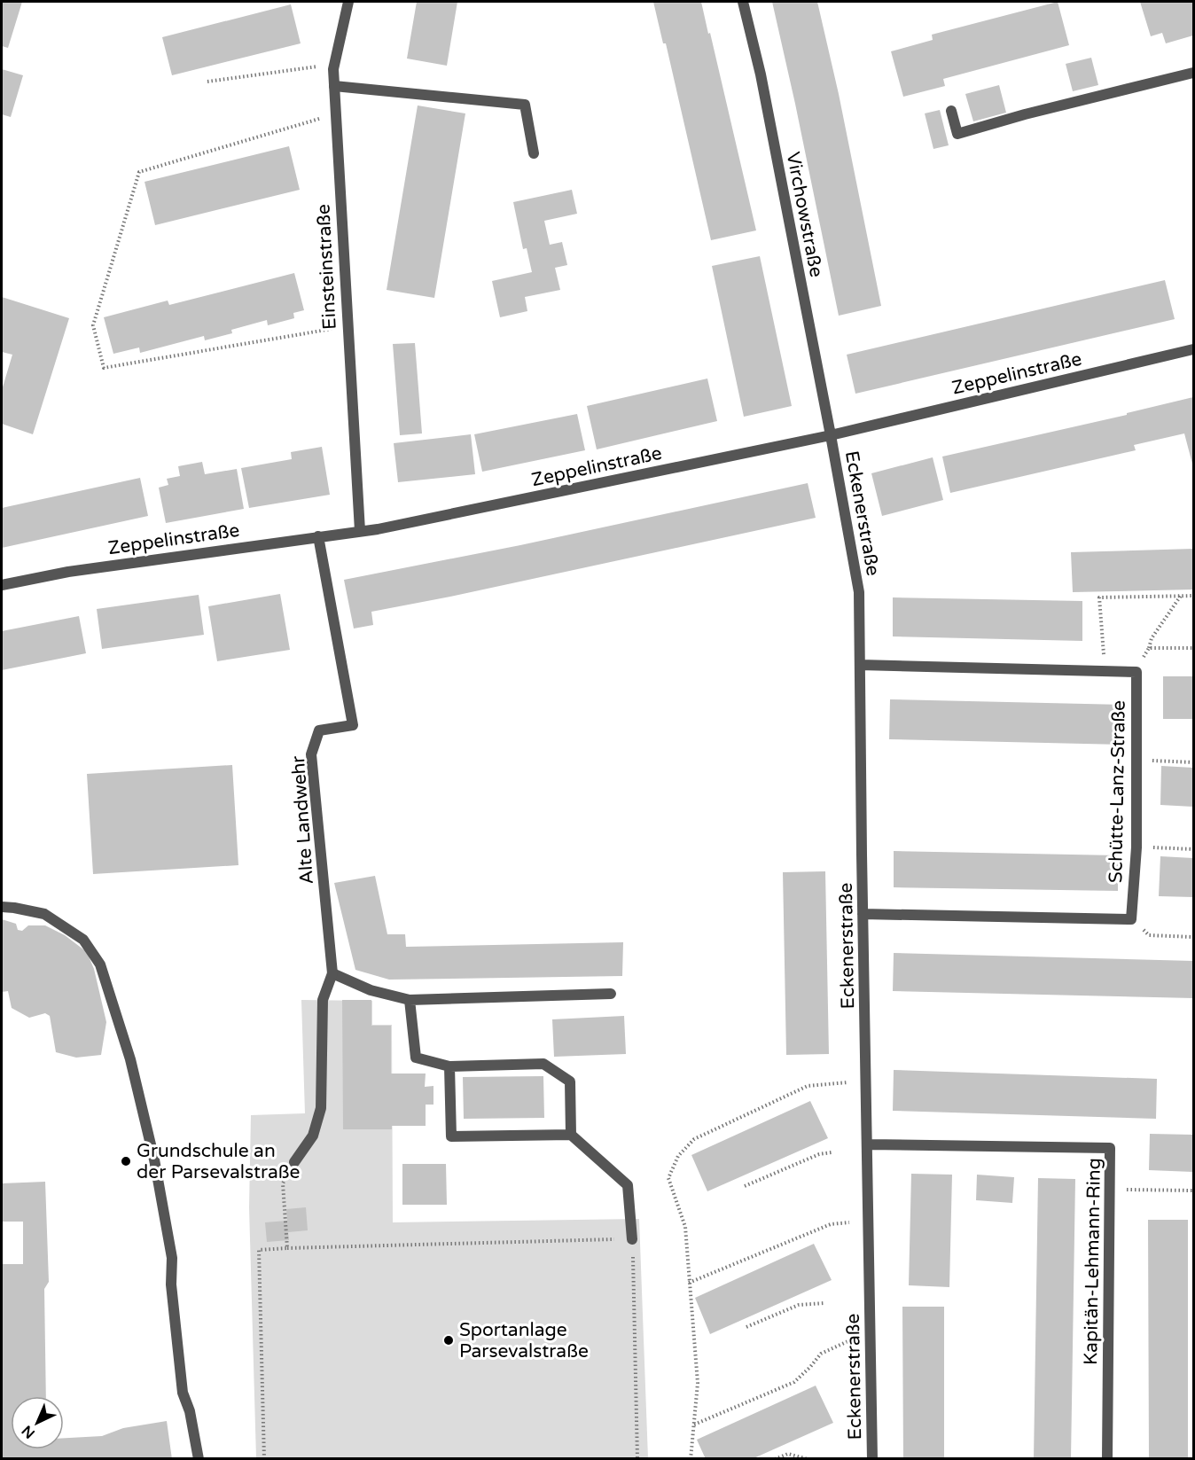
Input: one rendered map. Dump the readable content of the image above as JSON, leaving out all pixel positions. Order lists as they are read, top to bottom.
{
  "streets": {
    "street": [
      "Virchowstraße",
      "Einsteinstraße",
      "Zeppelinstraße",
      "Eckenerstraße",
      "Schütte-Lanz-Straße",
      "Alte Landwehr",
      "Kapitän-Lehmann-Ring"
    ]
  },
  "crossings": [
    ["Virchowstraße", "Zeppelinstraße"],
    ["Virchowstraße", "Eckenerstraße"],
    ["Einsteinstraße", "Zeppelinstraße"],
    ["Zeppelinstraße", "Eckenerstraße"],
    ["Zeppelinstraße", "Alte Landwehr"],
    ["Eckenerstraße", "Kapitän-Lehmann-Ring"]
  ],
  "places": ["Grundschule an der Parsevalstraße", "Sportanlage Parsevalstraße"],
  "north": "bottom left"
}
